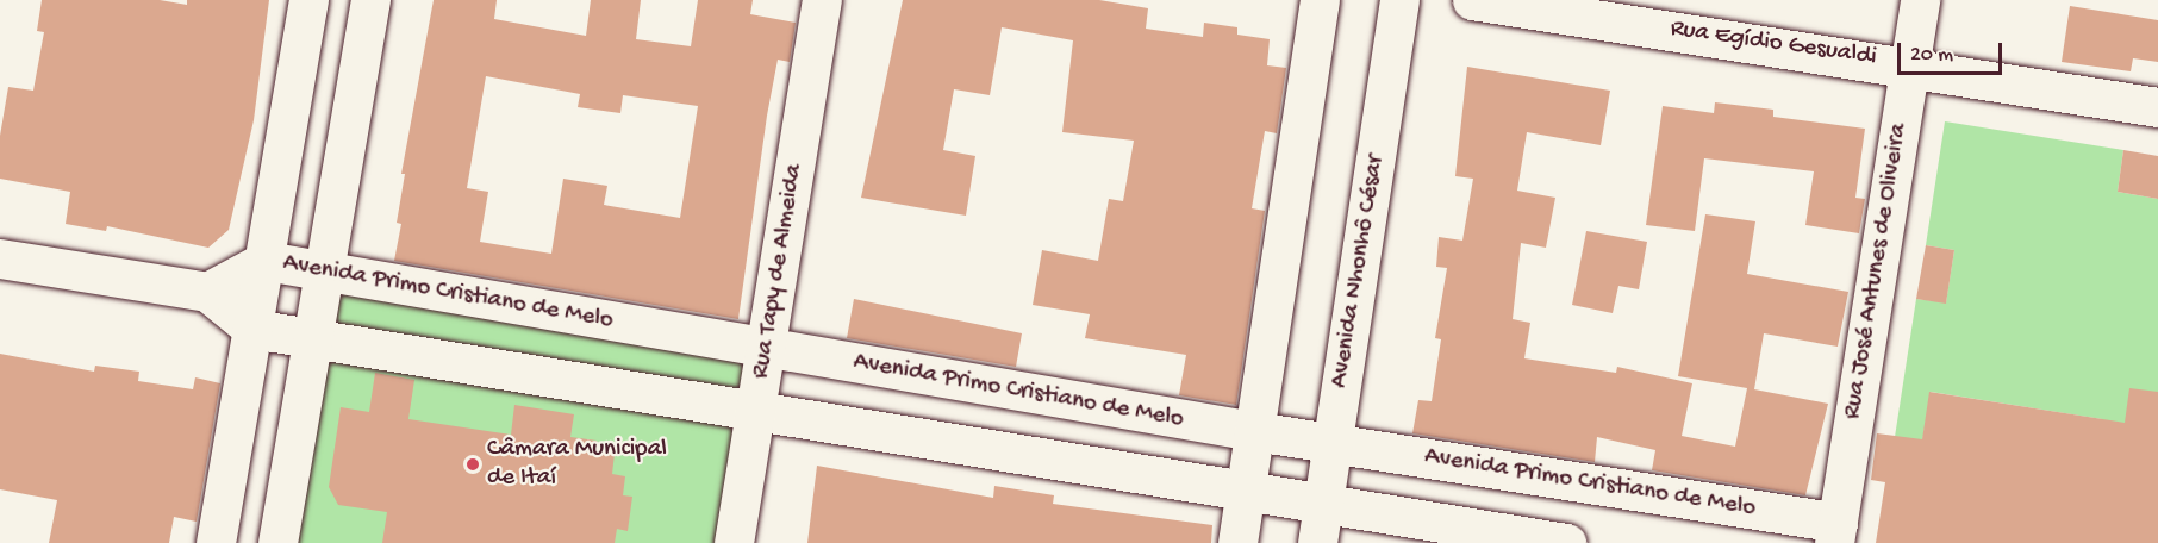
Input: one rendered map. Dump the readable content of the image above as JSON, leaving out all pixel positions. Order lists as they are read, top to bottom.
{
  "streets": {
    "street": [
      "Rua Egídio Gesualdi",
      "Rua Tapy de Almeida",
      "Avenida Nhonhô César",
      "Rua José Antunes de Oliveira",
      "Avenida Primo Cristiano de Melo"
    ]
  },
  "crossings": [
    ["Rua Egídio Gesualdi", "Rua José Antunes de Oliveira"],
    ["Rua Tapy de Almeida", "Avenida Primo Cristiano de Melo"],
    ["Avenida Nhonhô César", "Avenida Primo Cristiano de Melo"],
    ["Rua José Antunes de Oliveira", "Avenida Primo Cristiano de Melo"]
  ],
  "places": ["Câmara Municipal de Itaí"],
  "scale_bar": "20 m"
}
